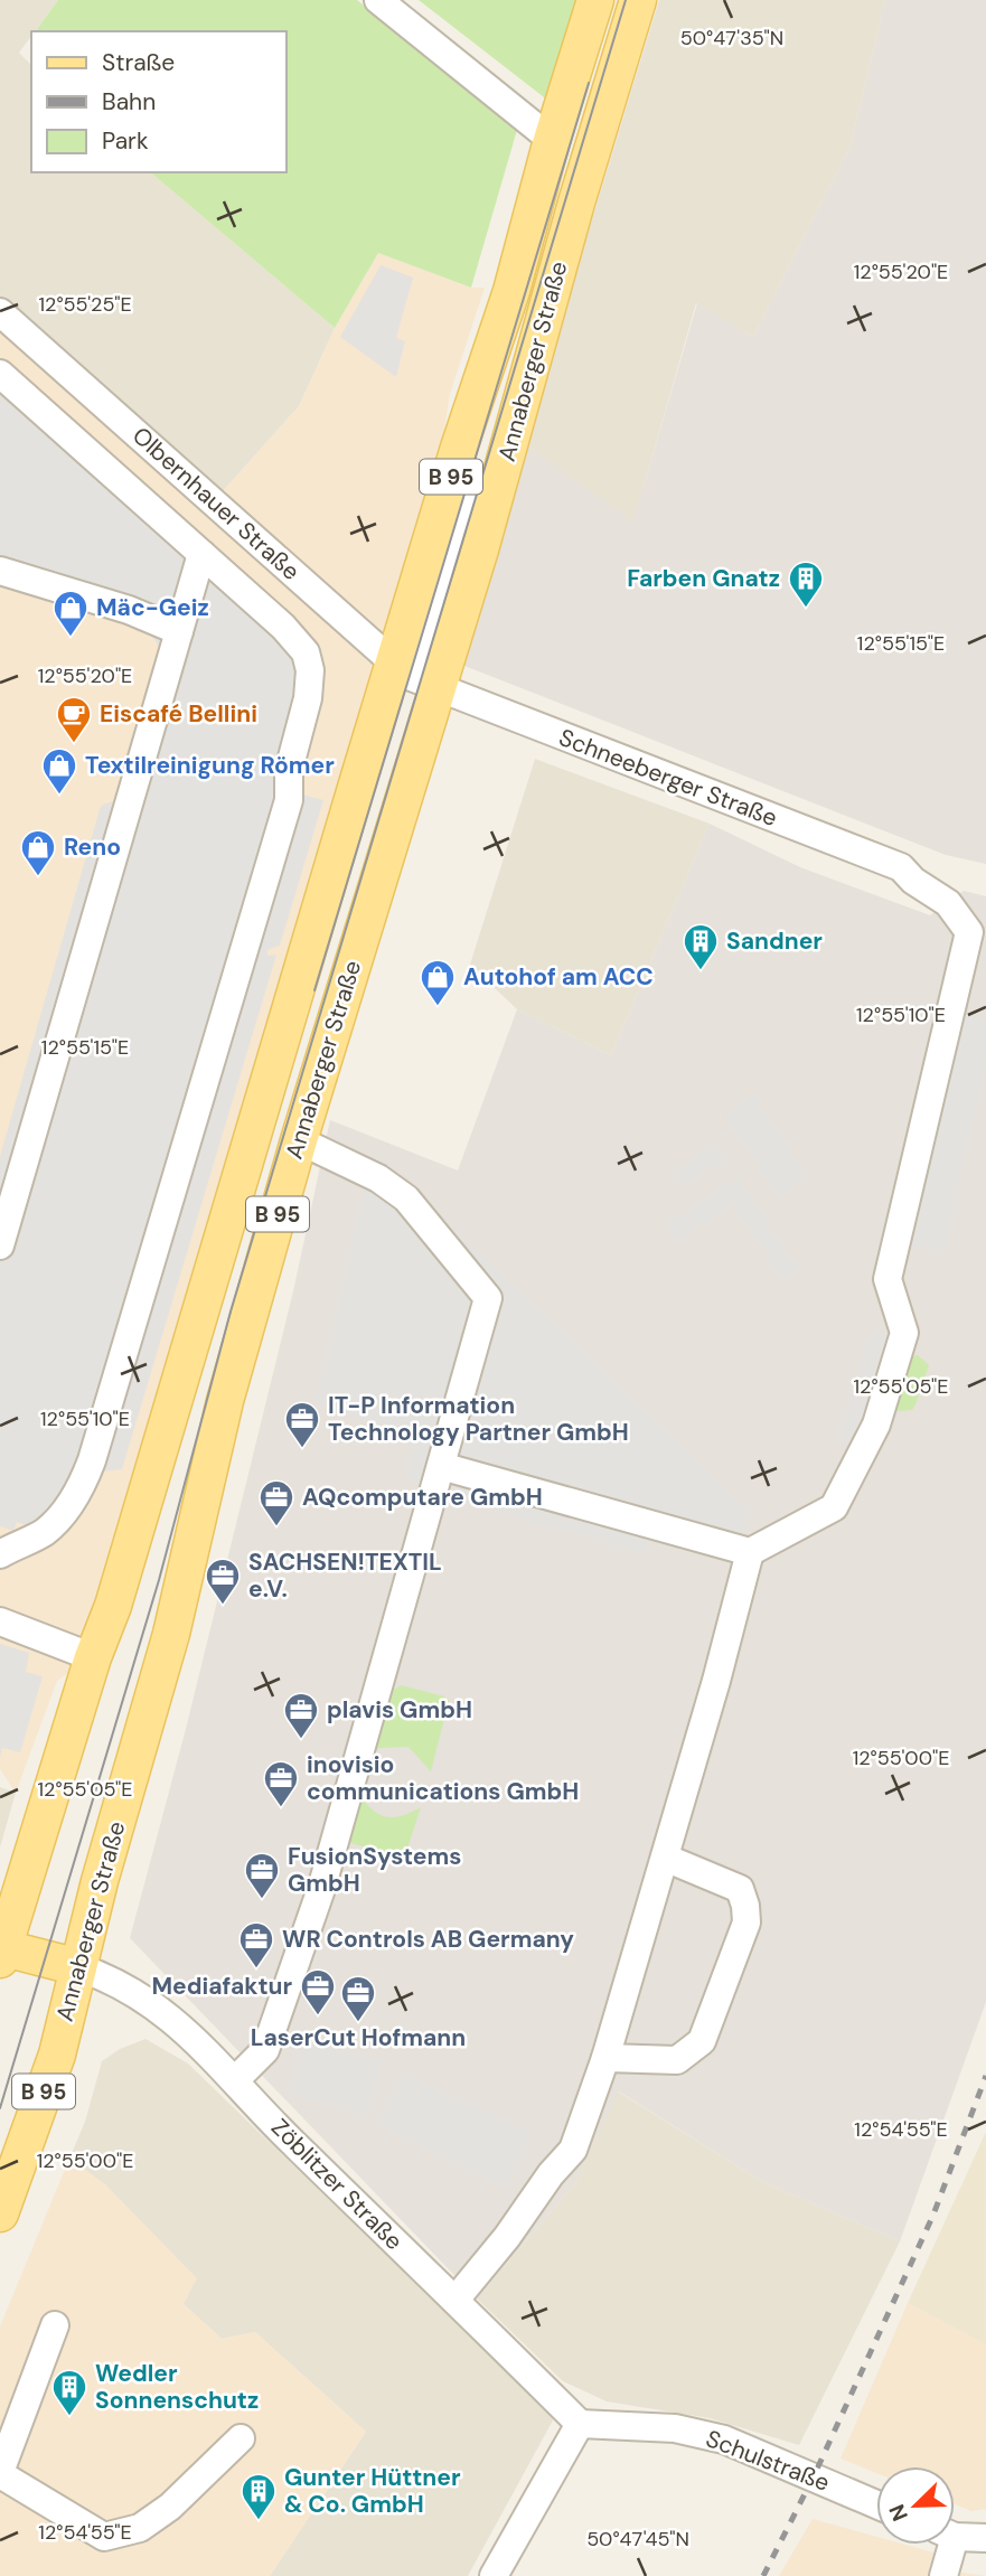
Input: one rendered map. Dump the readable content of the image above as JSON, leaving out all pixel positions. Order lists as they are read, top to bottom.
{
  "streets": {
    "main road": ["Annaberger Straße", "B 95"],
    "street": [
      "Olbernhauer Straße",
      "Schneeberger Straße",
      "Zöblitzer Straße",
      "Schulstraße"
    ]
  },
  "crossings": [
    ["Annaberger Straße", "Olbernhauer Straße"],
    ["Annaberger Straße", "Schneeberger Straße"],
    ["Annaberger Straße", "Zöblitzer Straße"],
    ["Olbernhauer Straße", "Schneeberger Straße"],
    ["Zöblitzer Straße", "Schulstraße"]
  ],
  "places": {
    "building": [
      "Farben Gnatz",
      "Sandner",
      "Wedler Sonnenschutz",
      "Gunter Hüttner & Co. GmbH"
    ],
    "shop": [
      "Mäc-Geiz",
      "Textilreinigung Römer",
      "Reno",
      "Autohof am ACC"
    ],
    "cafe": ["Eiscafé Bellini"],
    "office": [
      "IT-P Information Technology Partner GmbH",
      "AQcomputare GmbH",
      "SACHSEN!TEXTIL e.V.",
      "plavis GmbH",
      "inovisio communications GmbH",
      "FusionSystems GmbH",
      "WR Controls AB Germany",
      "Mediafaktur",
      "LaserCut Hofmann"
    ]
  },
  "legend": ["Straße", "Bahn", "Park"],
  "north": "bottom left",
  "coordinates": [
    "50°47'35\"N",
    "12°55'20\"E",
    "12°55'25\"E",
    "12°55'15\"E",
    "12°55'10\"E",
    "12°55'05\"E",
    "12°55'00\"E",
    "12°54'55\"E",
    "50°47'45\"N"
  ]
}
